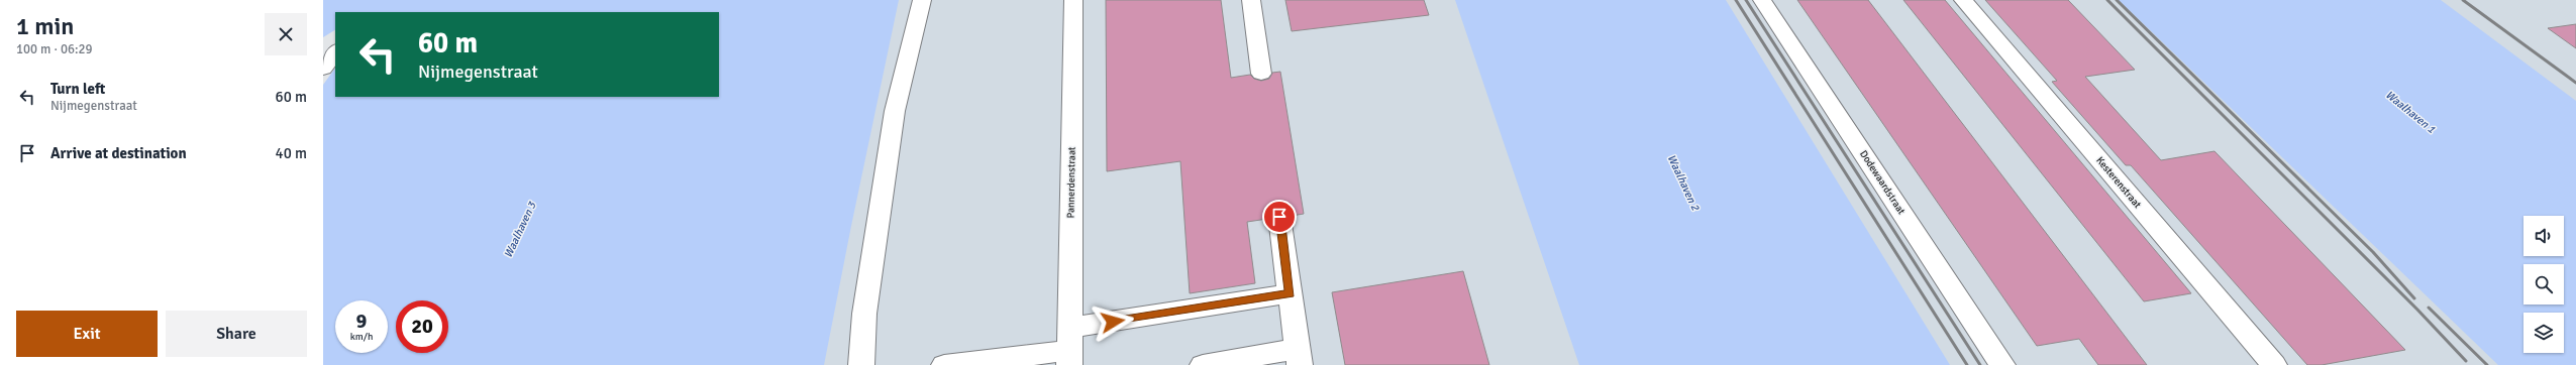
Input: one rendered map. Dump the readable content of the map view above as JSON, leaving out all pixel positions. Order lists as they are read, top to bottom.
{
  "streets": {
    "street": ["Pannerdenstraat", "Dodewaardstraat", "Kesterenstraat"]
  },
  "water": ["Waalhaven 1", "Waalhaven 2", "Waalhaven 3"],
  "page": {
    "heading": ["1 min", "100 m · 06:29"],
    "turn": ["60 m", "Nijmegenstraat"],
    "list": [
      {
        "name": "Turn left",
        "note": "Nijmegenstraat",
        "value": "60 m"
      },
      {
        "name": "Arrive at destination",
        "value": "40 m"
      }
    ],
    "speed": "9 km/h",
    "limit": "20",
    "buttons": ["Exit", "Share"]
  }
}
